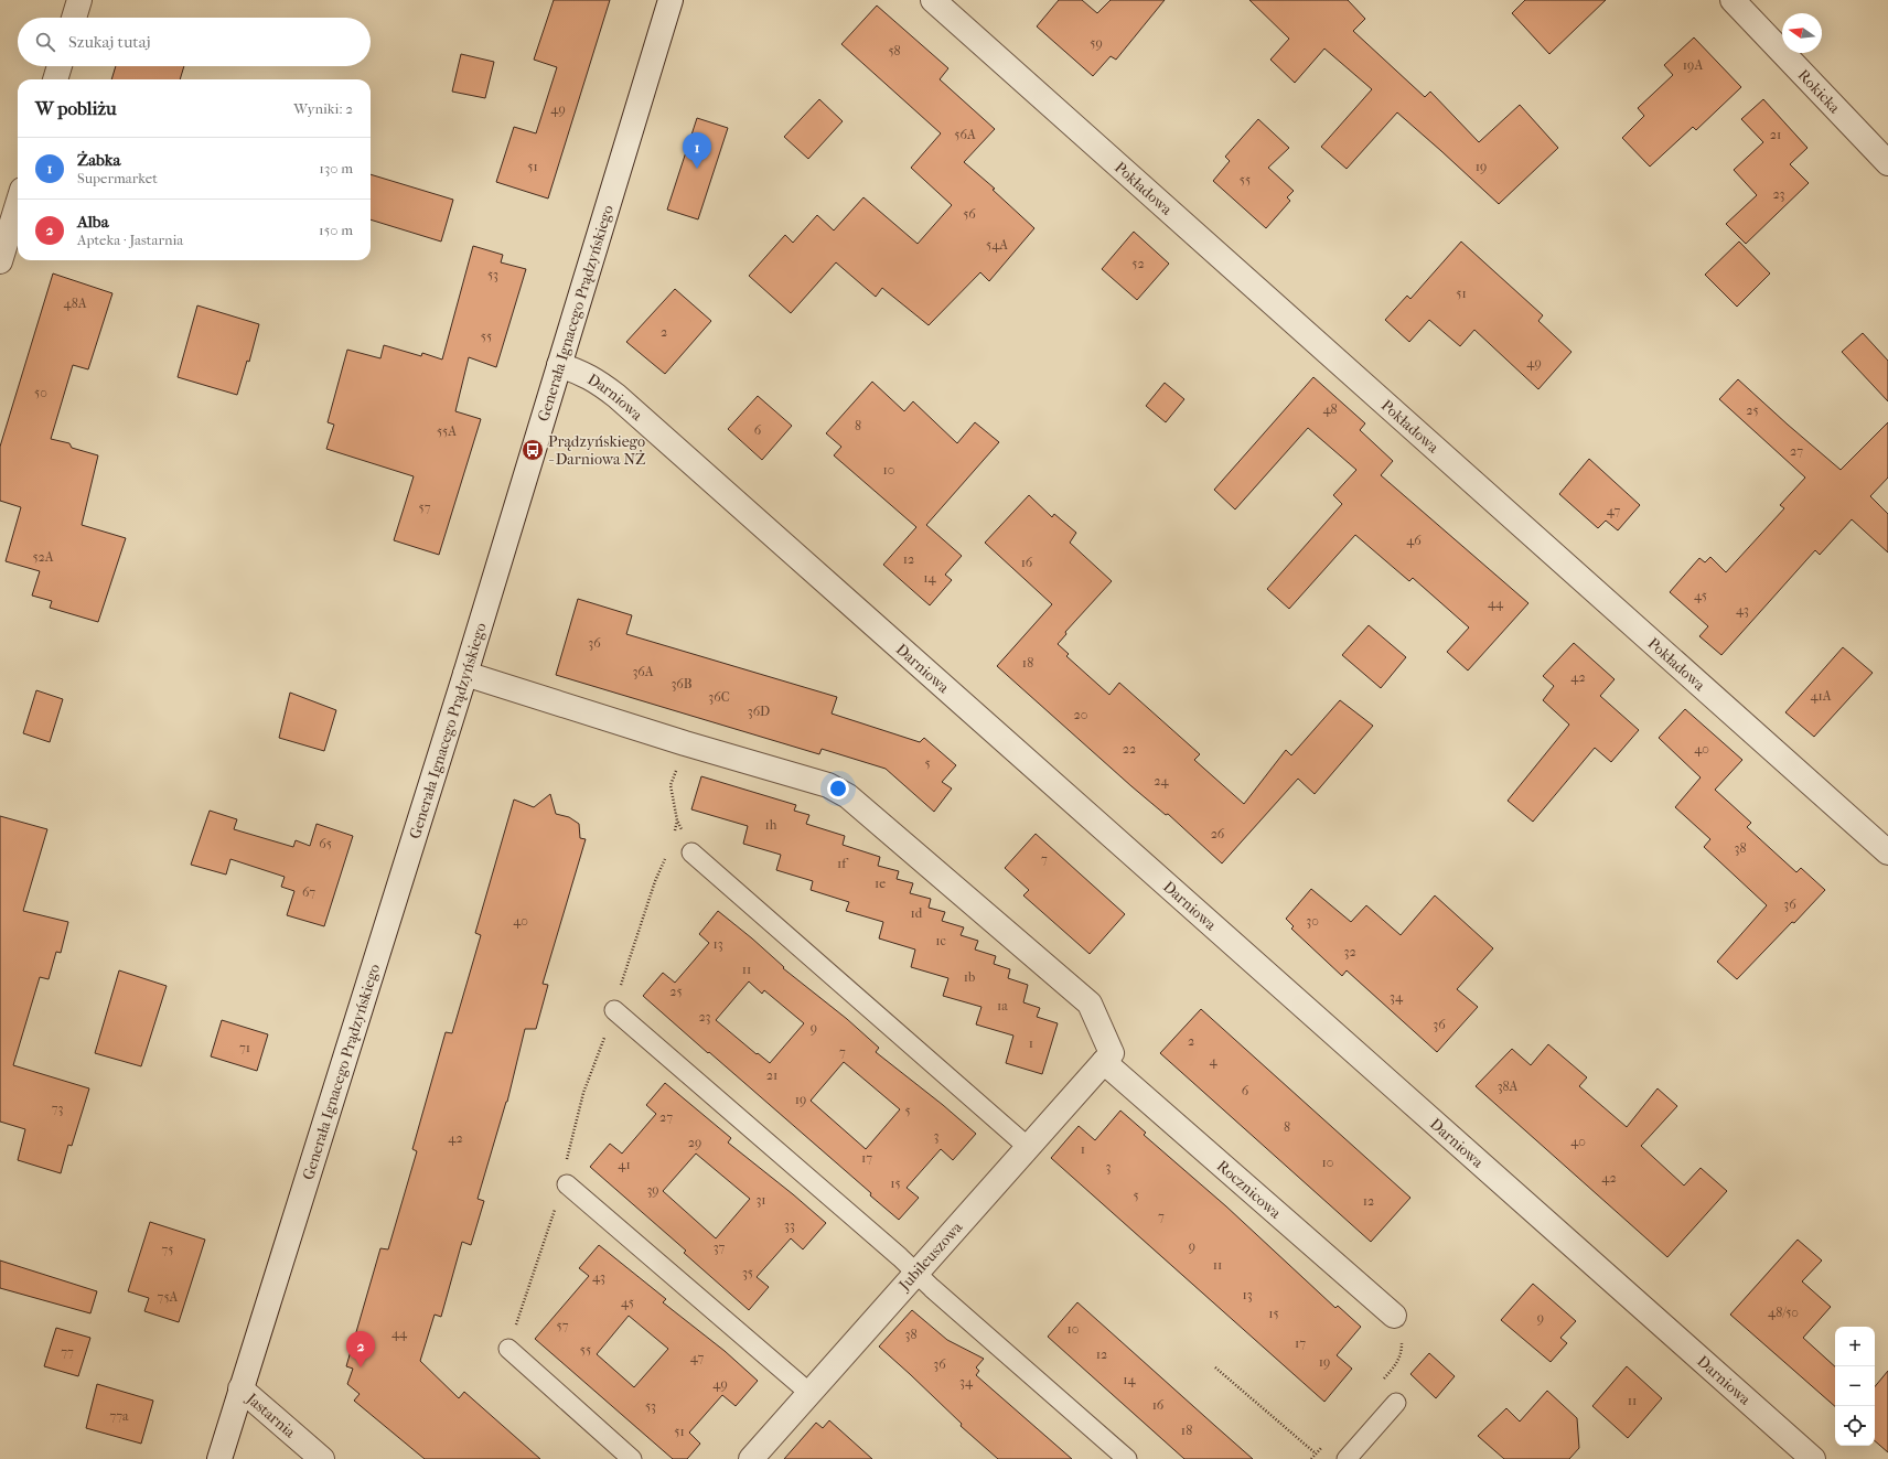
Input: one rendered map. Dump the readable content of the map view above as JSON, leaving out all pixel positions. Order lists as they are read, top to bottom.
{
  "streets": {
    "street": [
      "Rokicka",
      "Pokładowa",
      "Generała Ignacego Prądzyńskiego",
      "Darniowa",
      "Rocznicowa",
      "Jubileuszowa",
      "Jastarnia"
    ]
  },
  "crossings": [
    ["Generała Ignacego Prądzyńskiego", "Darniowa"],
    ["Generała Ignacego Prądzyńskiego", "Jastarnia"],
    ["Rocznicowa", "Jubileuszowa"]
  ],
  "places": {
    "bus stop": ["Prądzyńskiego - Darniowa NŻ"]
  },
  "house_numbers": [
    "59",
    "58",
    "19A",
    "49",
    "56A",
    "21",
    "51",
    "19",
    "55",
    "23",
    "56",
    "54A",
    "52",
    "53",
    "51",
    "48A",
    "2",
    "55",
    "49",
    "50",
    "48",
    "25",
    "8",
    "6",
    "55A",
    "27",
    "10",
    "57",
    "47",
    "46",
    "52A",
    "12",
    "16",
    "14",
    "45",
    "44",
    "43",
    "36",
    "18",
    "36A",
    "42",
    "36B",
    "41A",
    "36C",
    "36D",
    "20",
    "22",
    "40",
    "5",
    "24",
    "1h",
    "26",
    "65",
    "38",
    "7",
    "1f",
    "1e",
    "67",
    "36",
    "1d",
    "40",
    "30",
    "1c",
    "13",
    "32",
    "11",
    "1b",
    "25",
    "34",
    "1a",
    "23",
    "36",
    "9",
    "2",
    "1",
    "71",
    "7",
    "4",
    "21",
    "38A",
    "6",
    "19",
    "73",
    "5",
    "27",
    "8",
    "3",
    "42",
    "40",
    "29",
    "1",
    "17",
    "10",
    "41",
    "3",
    "42",
    "15",
    "39",
    "5",
    "31",
    "12",
    "7",
    "33",
    "9",
    "37",
    "75",
    "11",
    "35",
    "43",
    "13",
    "75A",
    "45",
    "48/50",
    "15",
    "9",
    "57",
    "10",
    "44",
    "38",
    "17",
    "55",
    "77",
    "12",
    "47",
    "19",
    "36",
    "14",
    "34",
    "49",
    "11",
    "16",
    "53",
    "77a",
    "18",
    "51"
  ],
  "north": "left",
  "page": {
    "search": "Szukaj tutaj",
    "heading": ["W pobliżu", "Wyniki: 2"],
    "pins": ["1", "2"],
    "list": [
      {
        "mark": "1",
        "name": "Żabka",
        "note": "Supermarket",
        "value": "130 m"
      },
      {
        "mark": "2",
        "name": "Alba",
        "note": "Apteka · Jastarnia",
        "value": "150 m"
      }
    ],
    "map_buttons": ["+", "−"]
  }
}
